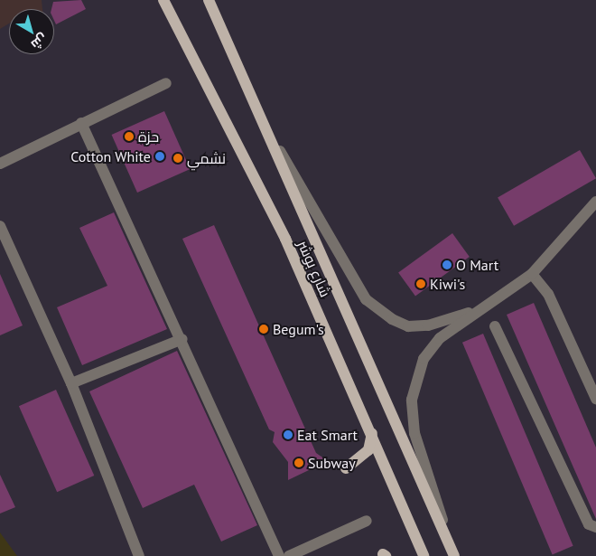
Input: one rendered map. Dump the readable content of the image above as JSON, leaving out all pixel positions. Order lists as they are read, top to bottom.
{
  "streets": {
    "main road": ["شارع بوشر"]
  },
  "places": [
    "حزة",
    "Cotton White",
    "نشمي",
    "O Mart",
    "Kiwi's",
    "Begum's",
    "Eat Smart",
    "Subway"
  ],
  "north": "bottom right"
}
